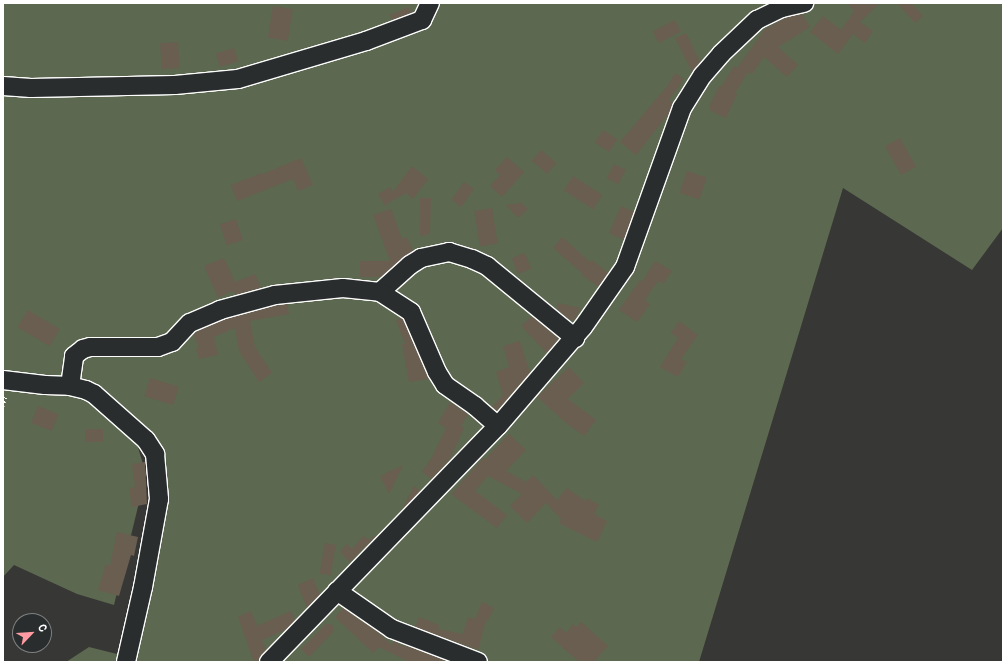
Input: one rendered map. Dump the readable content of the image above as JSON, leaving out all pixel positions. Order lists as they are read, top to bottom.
{
  "north": "top right"
}
